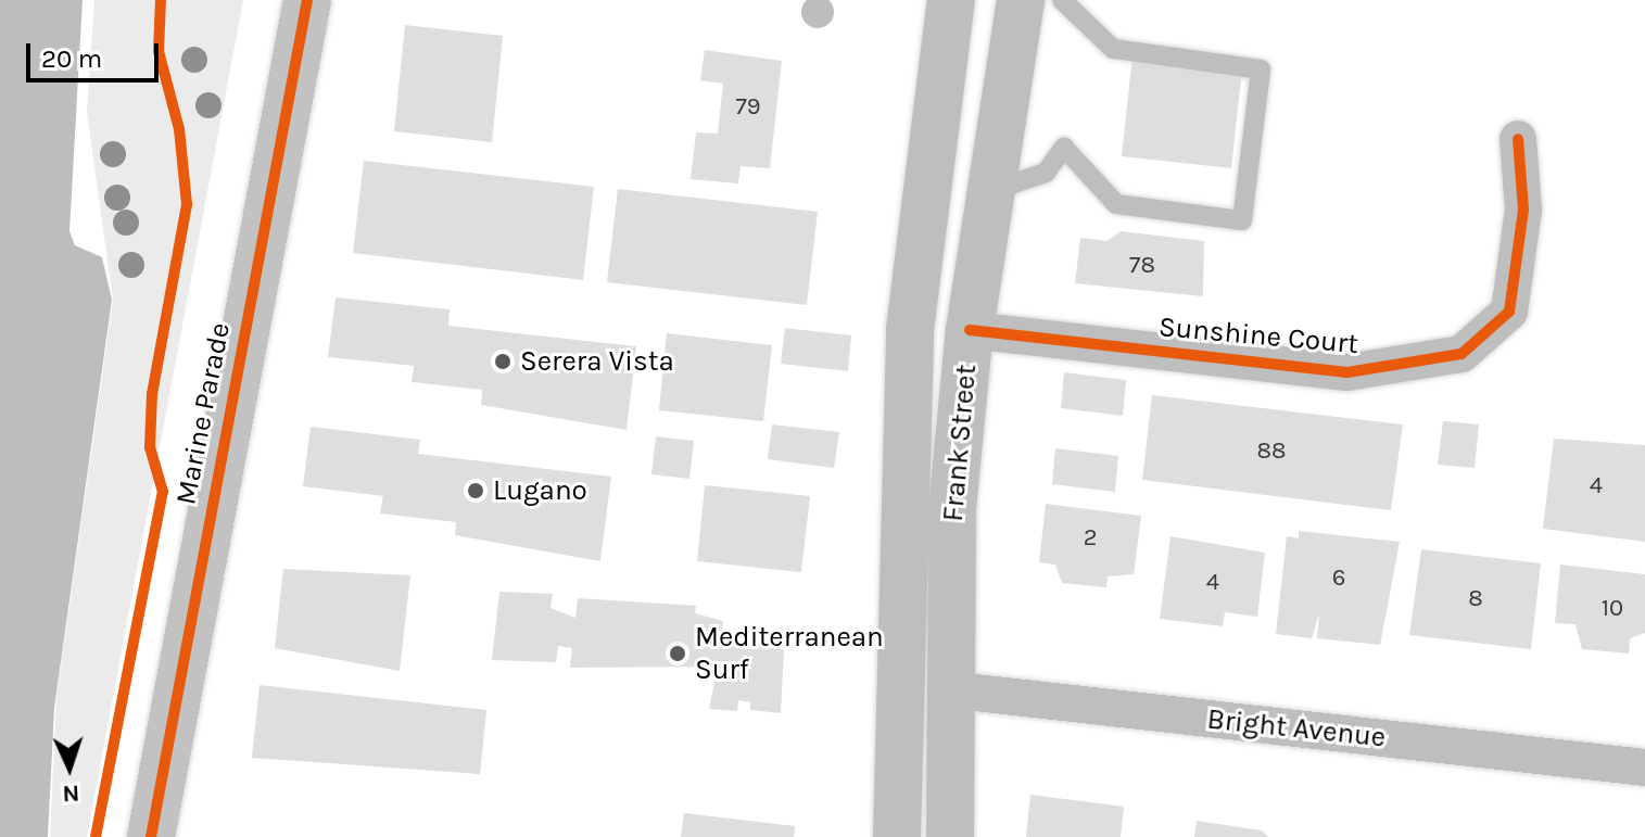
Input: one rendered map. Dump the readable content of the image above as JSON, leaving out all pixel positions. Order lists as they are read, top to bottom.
{
  "streets": {
    "highway": ["Frank Street"],
    "street": ["Sunshine Court", "Marine Parade", "Bright Avenue"]
  },
  "crossings": [
    ["Sunshine Court", "Frank Street"],
    ["Frank Street", "Bright Avenue"]
  ],
  "places": ["Serera Vista", "Lugano", "Mediterranean Surf"],
  "house_numbers": [
    "79",
    "78",
    "88",
    "4",
    "2",
    "6",
    "4",
    "8",
    "10"
  ],
  "scale_bar": "20 m",
  "north": "bottom"
}
